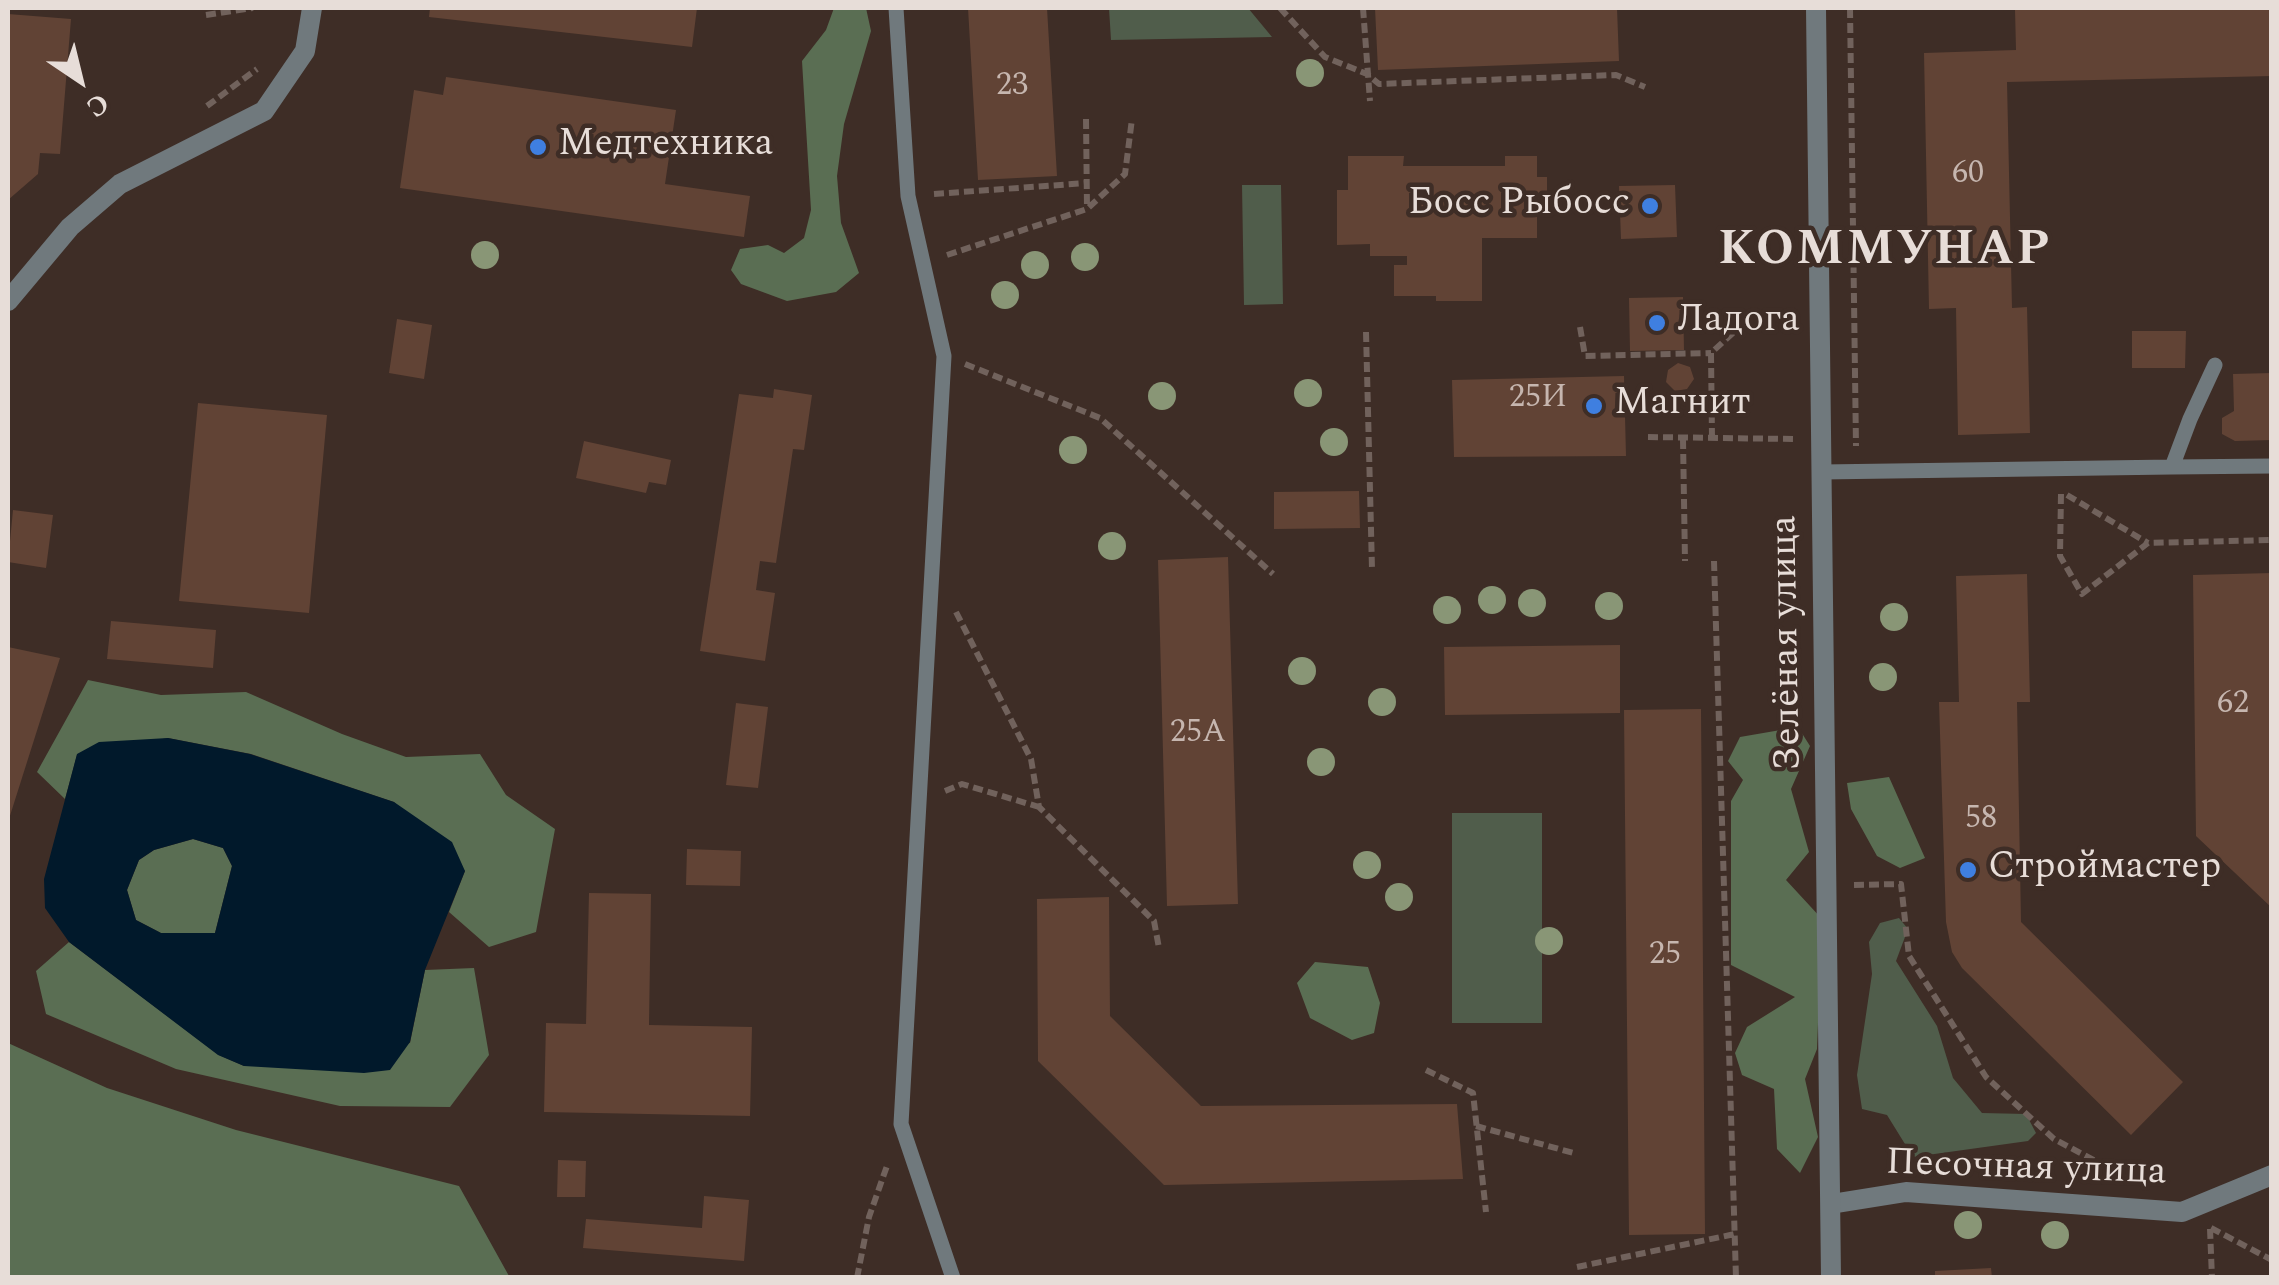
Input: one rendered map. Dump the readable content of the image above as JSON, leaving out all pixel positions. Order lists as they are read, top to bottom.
{
  "streets": {
    "street": ["Зелёная улица", "Песочная улица"]
  },
  "crossings": [
    ["Зелёная улица", "Песочная улица"]
  ],
  "districts": ["КОММУНАР"],
  "places": [
    "Медтехника",
    "Босс Рыбосс",
    "Ладога",
    "Магнит",
    "Строймастер"
  ],
  "house_numbers": [
    "23",
    "60",
    "25И",
    "62",
    "25А",
    "58",
    "25"
  ],
  "north": "bottom right"
}
